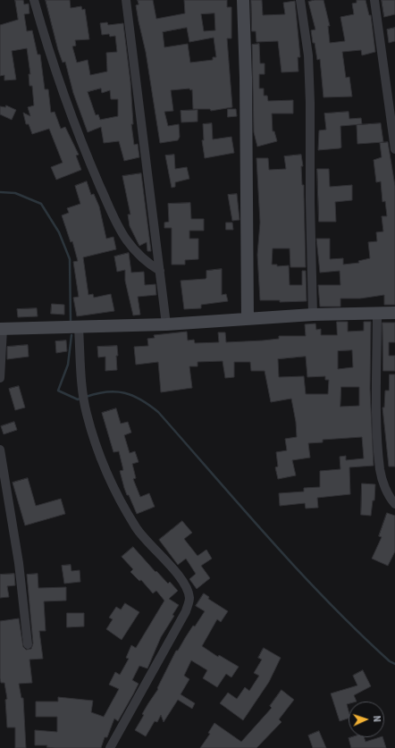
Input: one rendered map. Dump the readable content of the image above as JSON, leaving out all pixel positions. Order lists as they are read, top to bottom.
{
  "north": "right"
}
